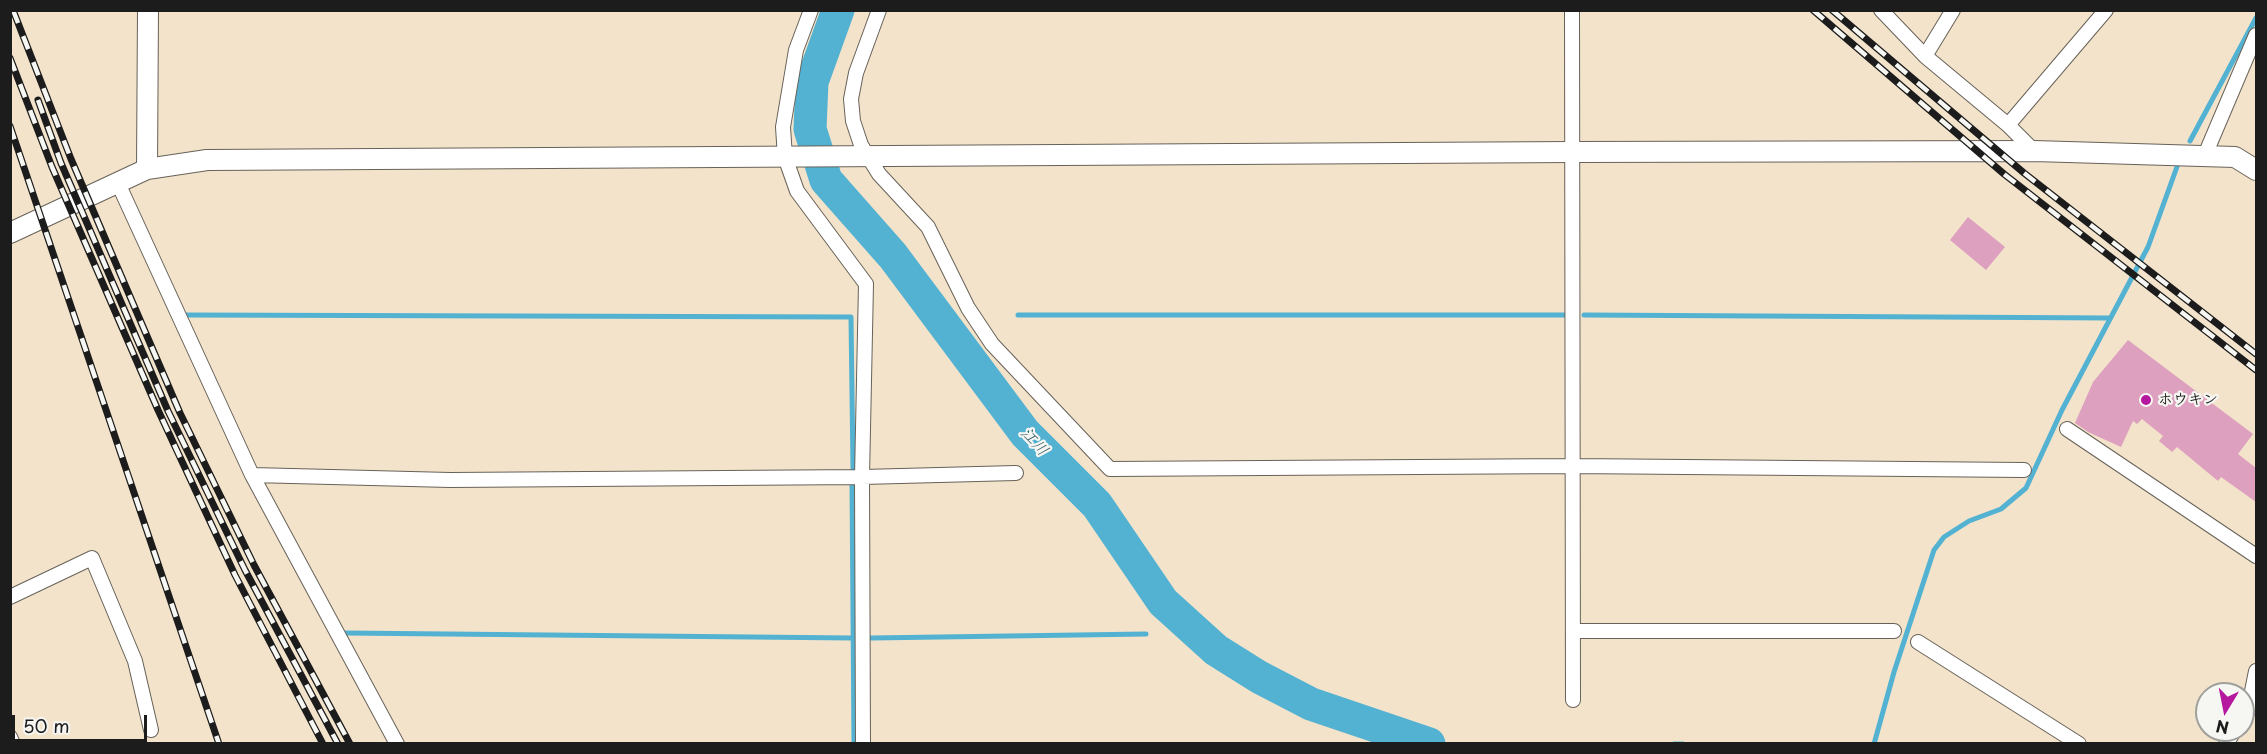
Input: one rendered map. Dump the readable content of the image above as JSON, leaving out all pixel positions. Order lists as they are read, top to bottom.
{
  "water": ["江川"],
  "places": ["ホウキン"],
  "scale_bar": "50 m",
  "north": "bottom"
}
